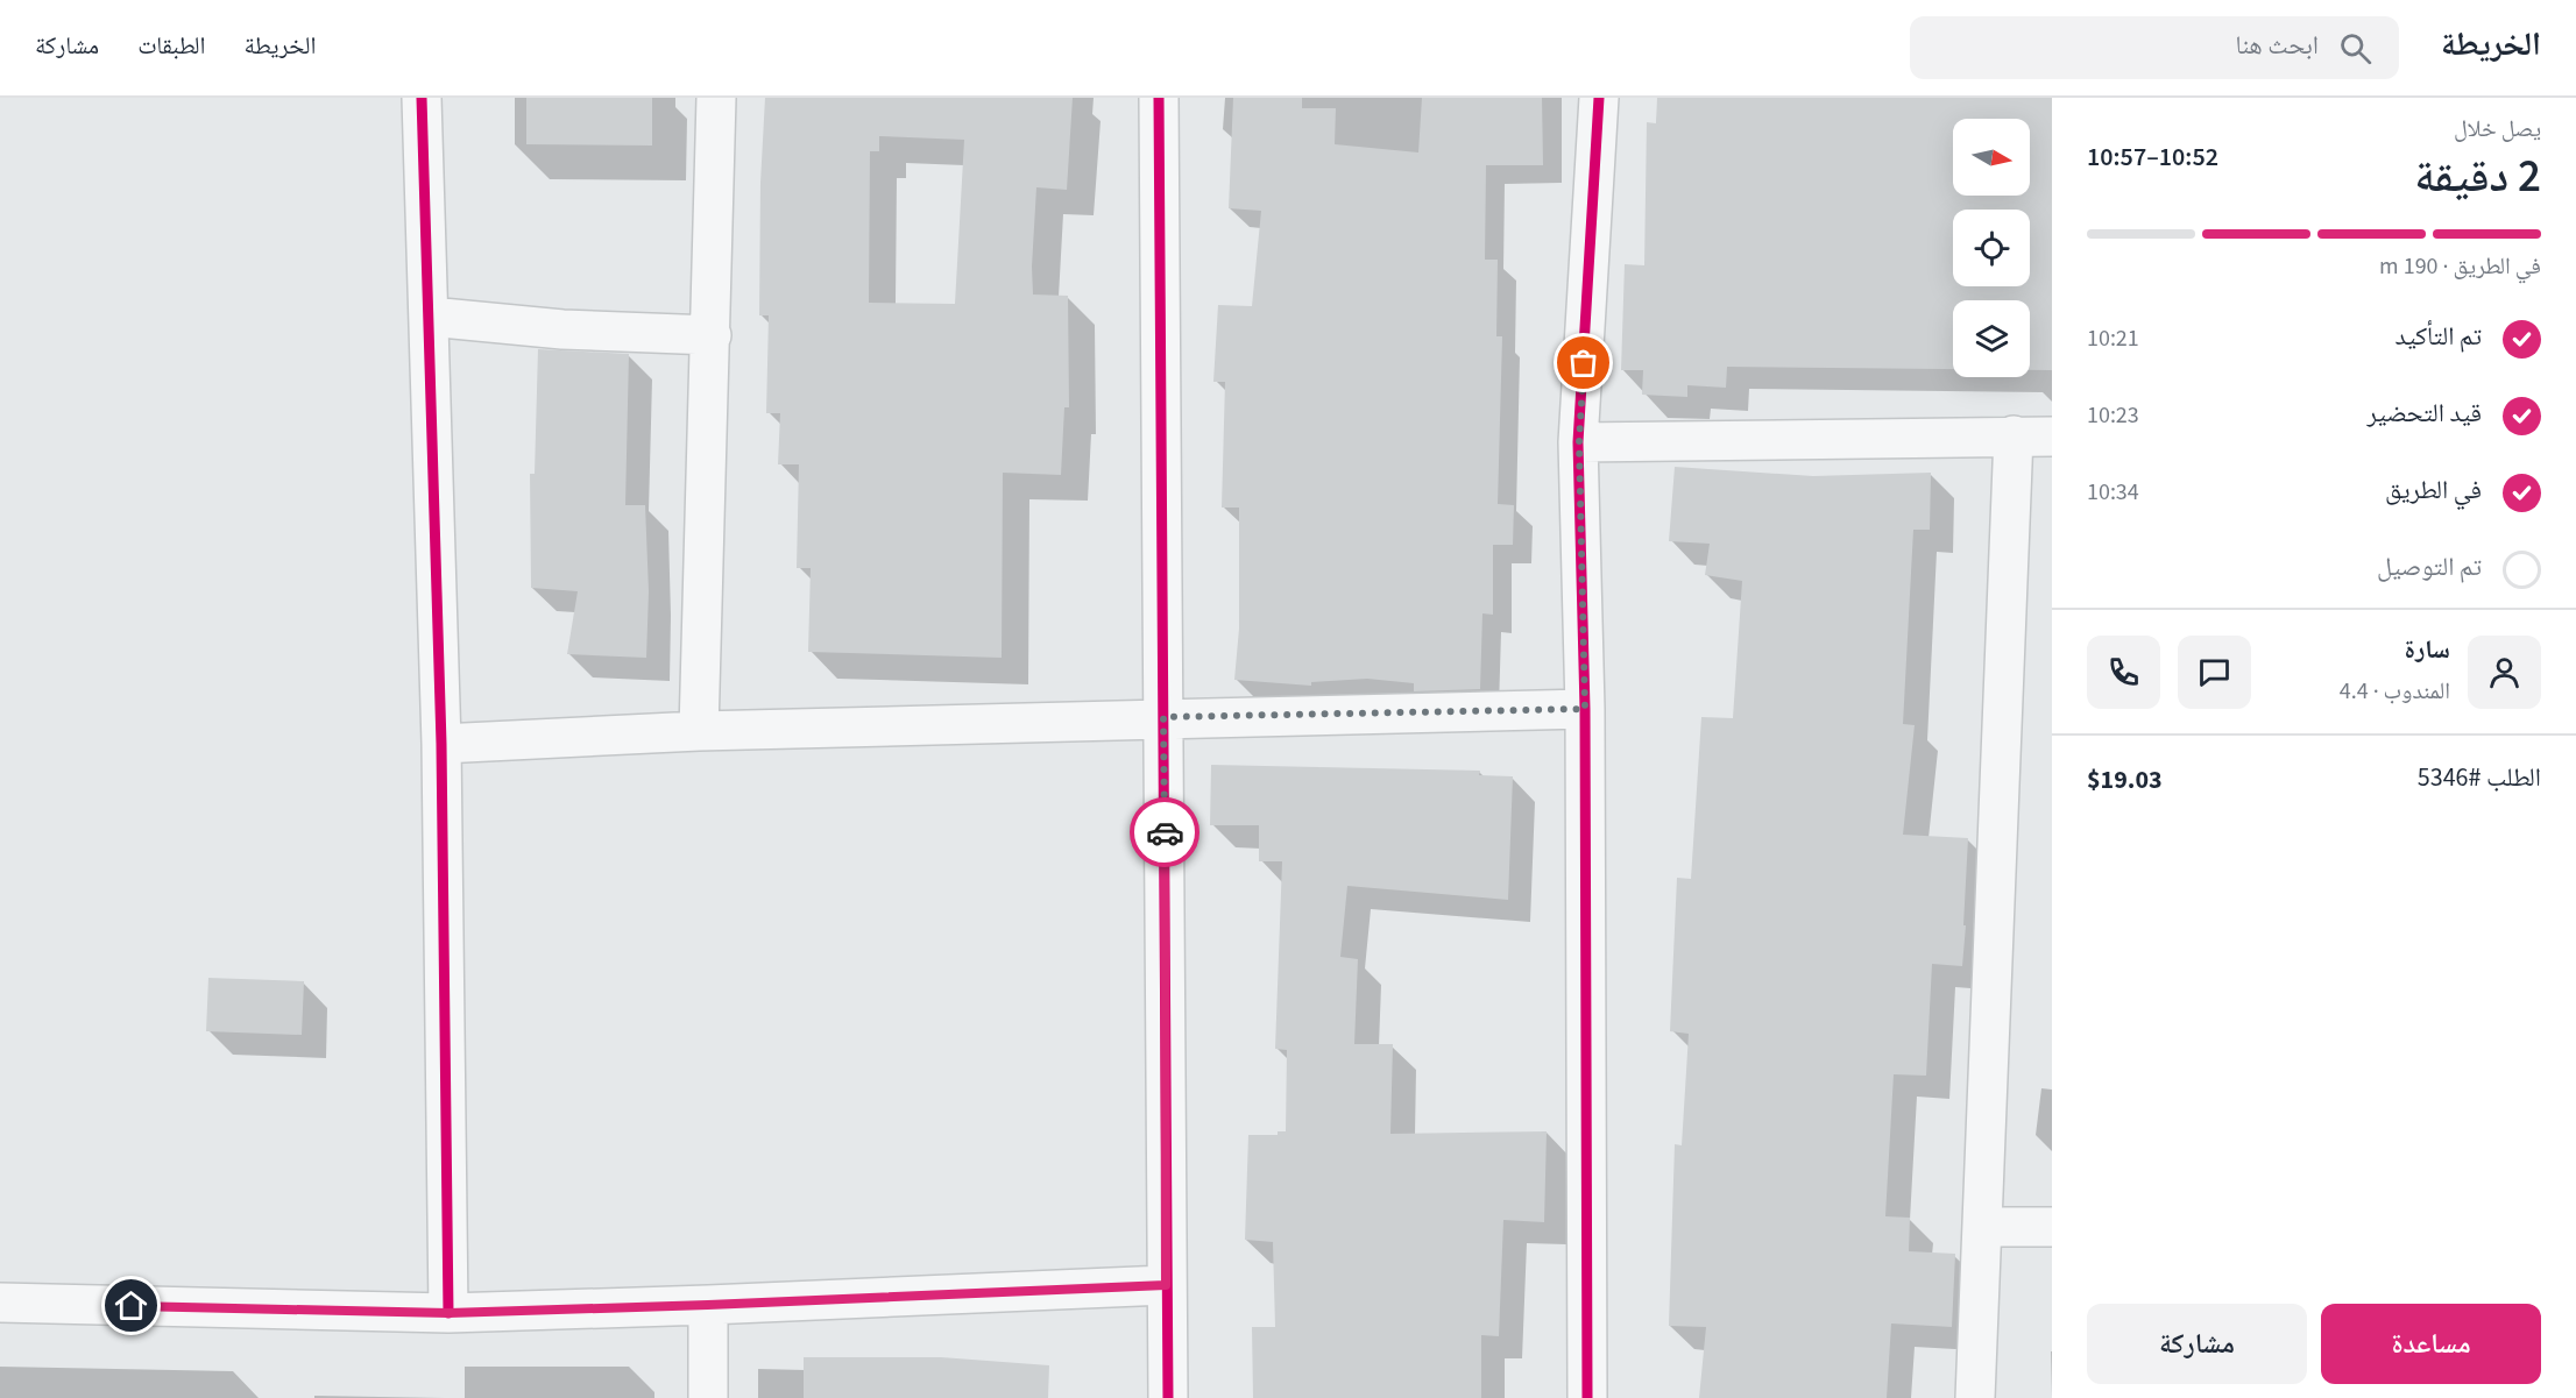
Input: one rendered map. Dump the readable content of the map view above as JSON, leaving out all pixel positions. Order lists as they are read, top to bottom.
{
  "north": "right",
  "page": {
    "header": "الخريطة",
    "search": "ابحث هنا",
    "nav": ["الخريطة", "الطبقات", "مشاركة"],
    "heading": ["2 دقيقة", "يصل خلال", "10:52–10:57"],
    "panel": [
      "سارة",
      "المندوب · 4.4",
      "الطلب #5346",
      "$19.03"
    ],
    "bar": "في الطريق · 190 m",
    "list": [
      ["تم التأكيد", "10:21"],
      ["قيد التحضير", "10:23"],
      ["في الطريق", "10:34"],
      "تم التوصيل"
    ],
    "buttons": ["مساعدة", "مشاركة"]
  }
}
